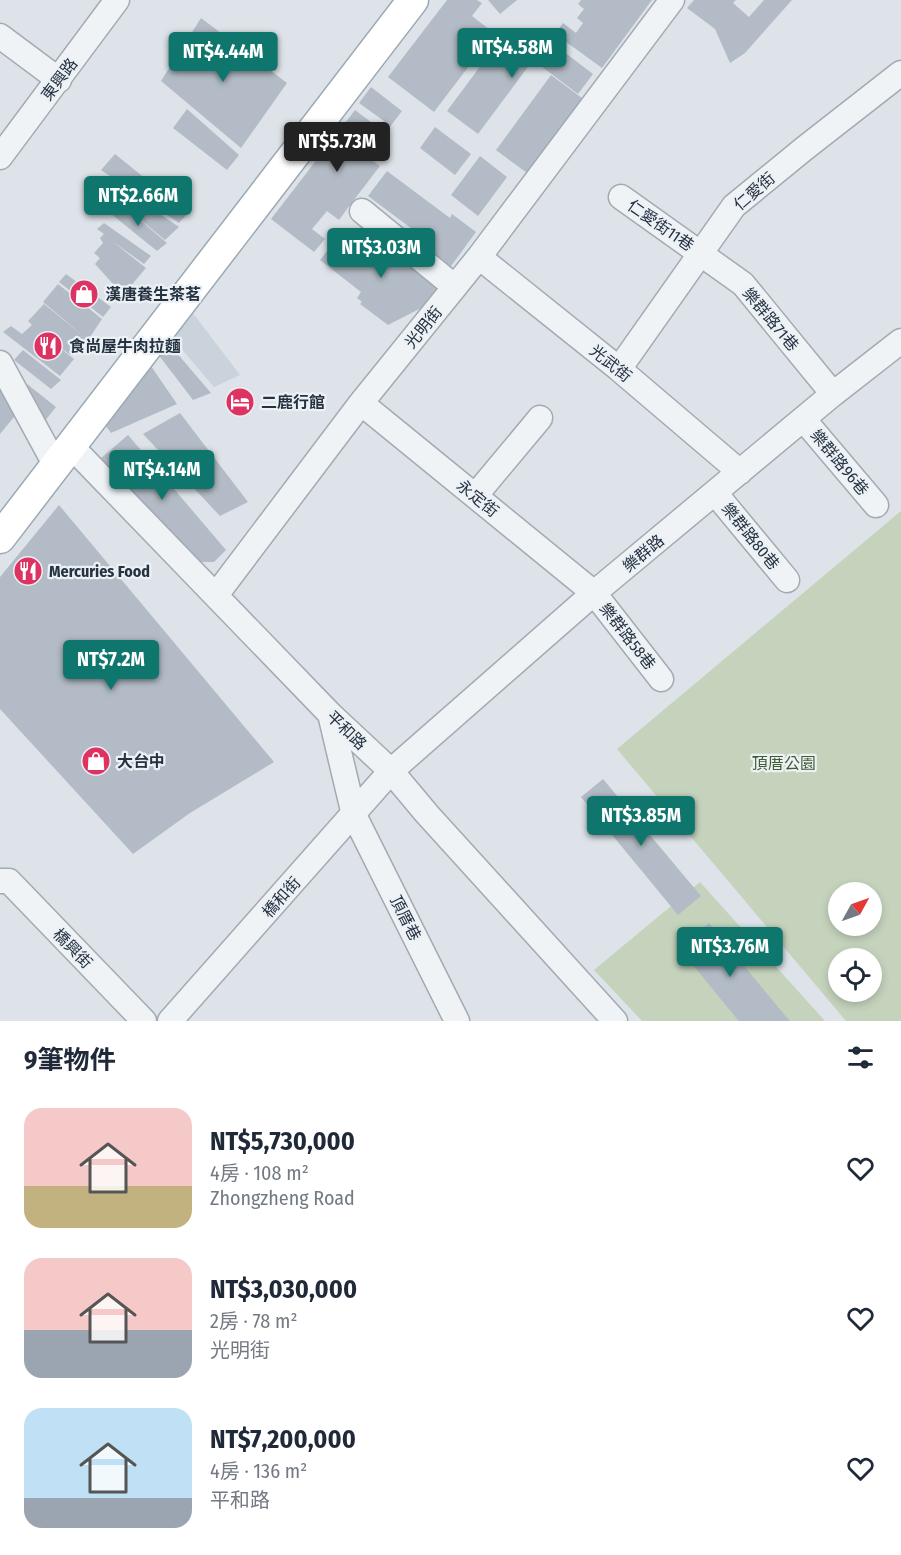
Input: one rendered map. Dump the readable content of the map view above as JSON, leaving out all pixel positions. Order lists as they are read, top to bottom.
{
  "streets": {
    "street": [
      "東興路",
      "仁愛街",
      "仁愛街11巷",
      "樂群路71巷",
      "光明街",
      "光武街",
      "樂群路96巷",
      "永定街",
      "樂群路80巷",
      "樂群路",
      "樂群路58巷",
      "平和路",
      "橋和街",
      "頂厝巷",
      "橋興街"
    ]
  },
  "crossings": [
    ["仁愛街", "仁愛街11巷"],
    ["仁愛街", "樂群路71巷"],
    ["仁愛街", "光武街"],
    ["仁愛街11巷", "樂群路71巷"],
    ["樂群路71巷", "樂群路"],
    ["光明街", "光武街"],
    ["光明街", "永定街"],
    ["光明街", "平和路"],
    ["光武街", "樂群路"],
    ["樂群路96巷", "樂群路"],
    ["永定街", "樂群路"],
    ["永定街", "樂群路58巷"],
    ["樂群路80巷", "樂群路"],
    ["樂群路", "樂群路58巷"],
    ["樂群路", "平和路"],
    ["樂群路", "橋和街"],
    ["平和路", "橋和街"],
    ["平和路", "頂厝巷"],
    ["橋和街", "頂厝巷"]
  ],
  "parks": ["頂厝公園"],
  "places": {
    "shop": ["漢唐養生茶茗", "大台中"],
    "restaurant": ["食尚屋牛肉拉麵", "Mercuries Food"],
    "hotel": ["二鹿行館"]
  },
  "north": "top right",
  "page": {
    "price": [
      "NT$4.58M",
      "NT$4.44M",
      "NT$5.73M",
      "NT$2.66M",
      "NT$3.03M",
      "NT$4.14M",
      "NT$7.2M",
      "NT$3.85M",
      "NT$3.76M"
    ],
    "heading": "9筆物件",
    "list": [
      {
        "name": "NT$5,730,000",
        "note": "4房 · 108 m² · Zhongzheng Road"
      },
      {
        "name": "NT$3,030,000",
        "note": "2房 · 78 m² · 光明街"
      },
      {
        "name": "NT$7,200,000",
        "note": "4房 · 136 m² · 平和路"
      }
    ]
  }
}
